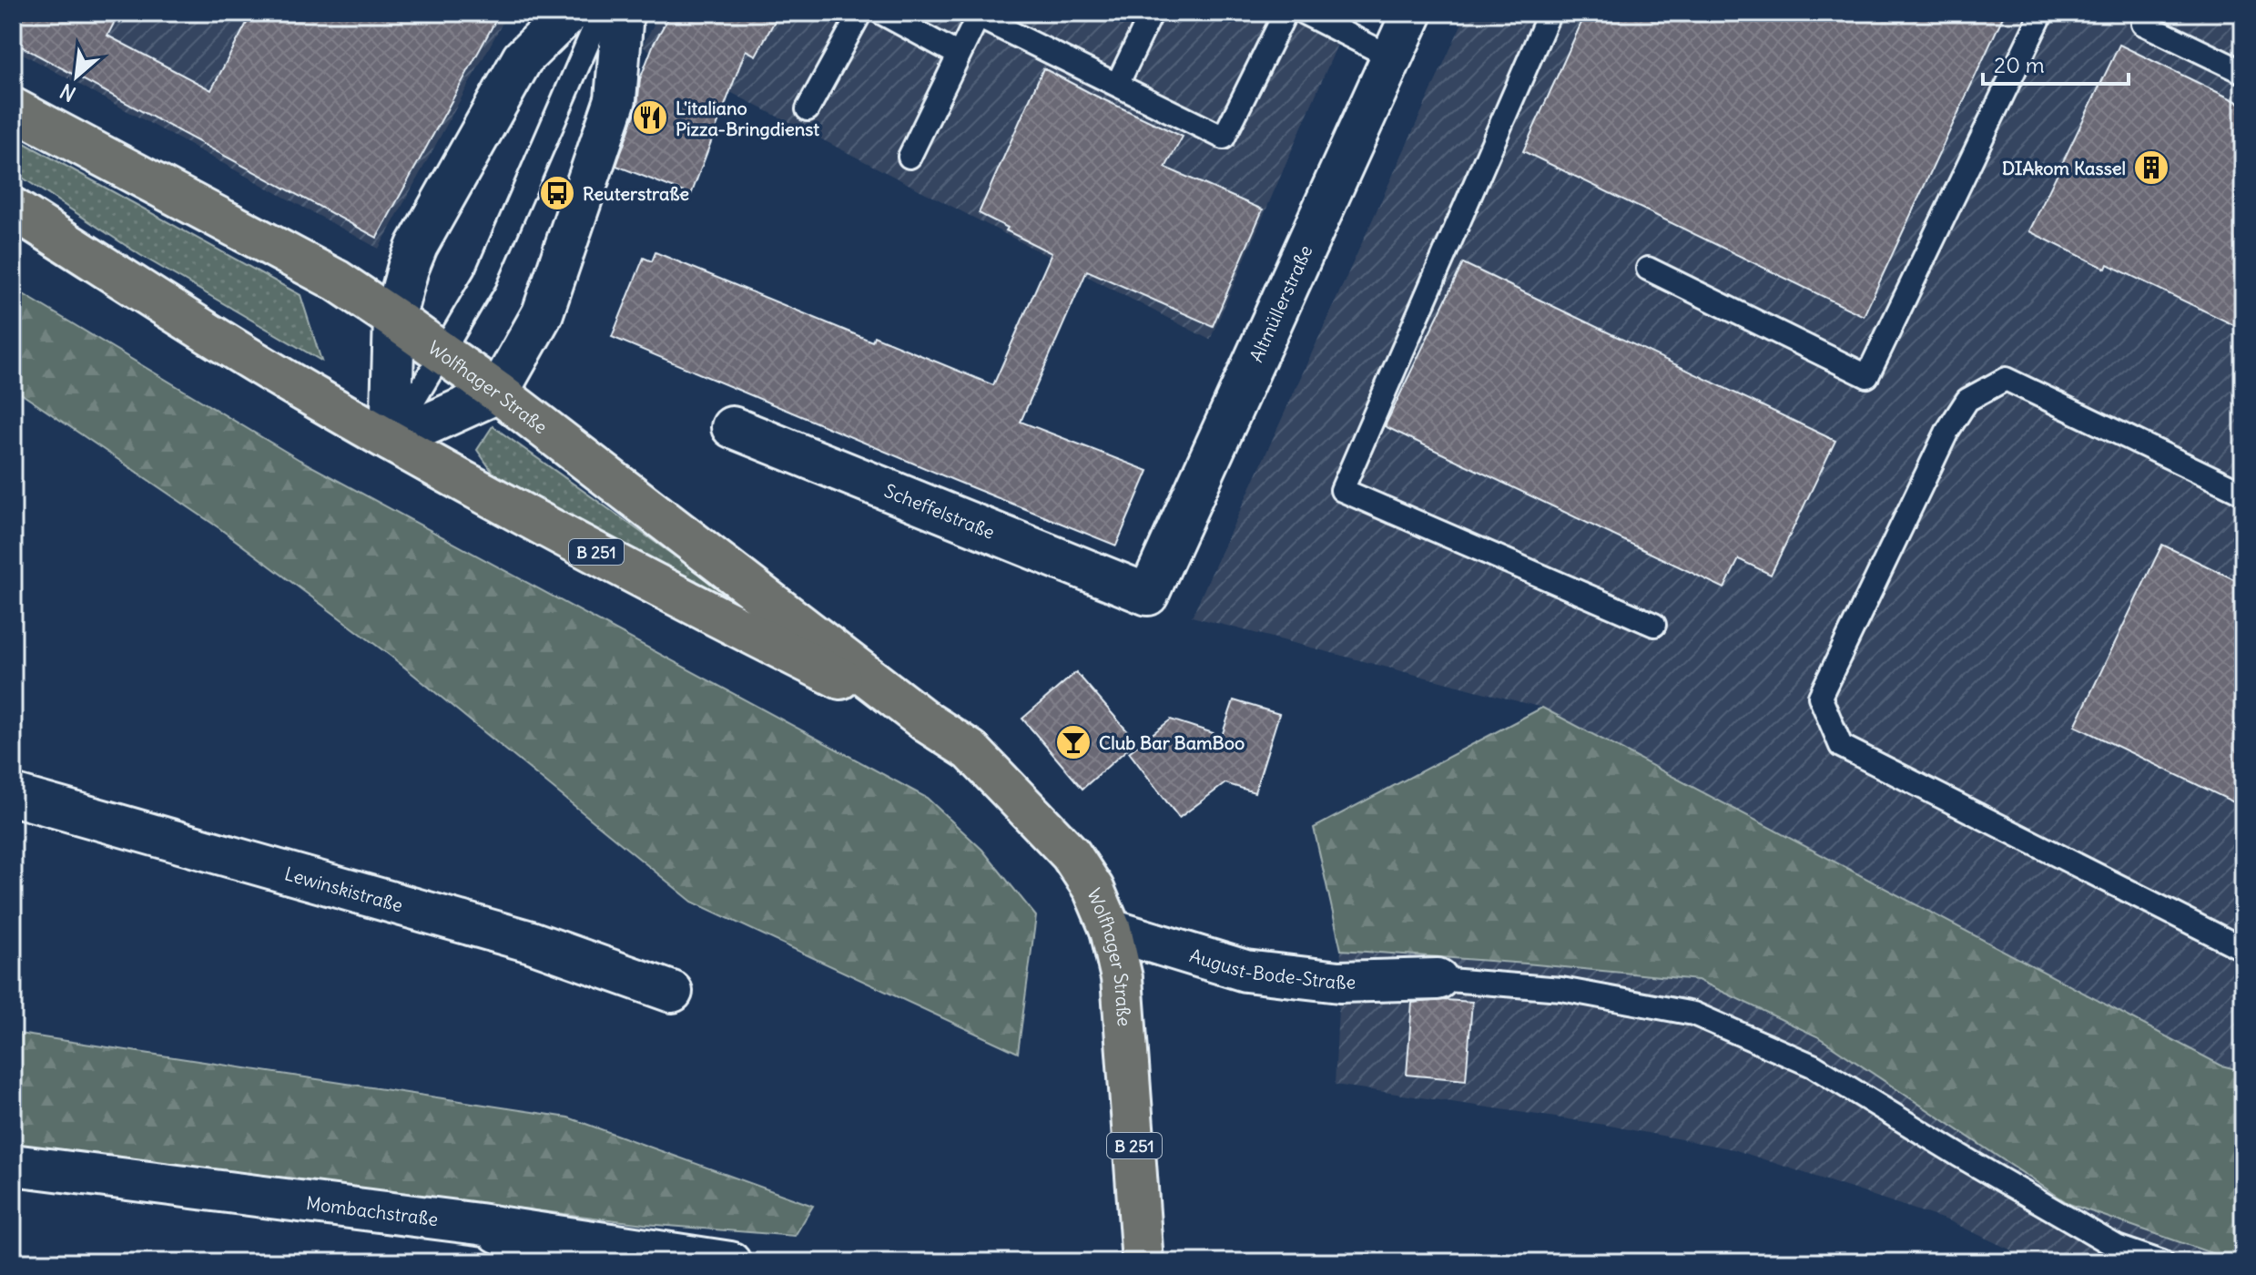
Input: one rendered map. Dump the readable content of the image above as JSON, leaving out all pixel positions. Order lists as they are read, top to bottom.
{
  "streets": {
    "main road": ["Wolfhager Straße", "B 251"],
    "street": [
      "Altmüllerstraße",
      "Scheffelstraße",
      "Lewinskistraße",
      "August-Bode-Straße",
      "Mombachstraße"
    ]
  },
  "crossings": [
    ["Altmüllerstraße", "Scheffelstraße"],
    ["Wolfhager Straße", "August-Bode-Straße"]
  ],
  "places": {
    "restaurant": ["L'italiano Pizza-Bringdienst"],
    "building": ["DIAkom Kassel"],
    "bus stop": ["Reuterstraße"],
    "bar": ["Club Bar BamBoo"]
  },
  "scale_bar": "20 m",
  "north": "bottom left"
}
